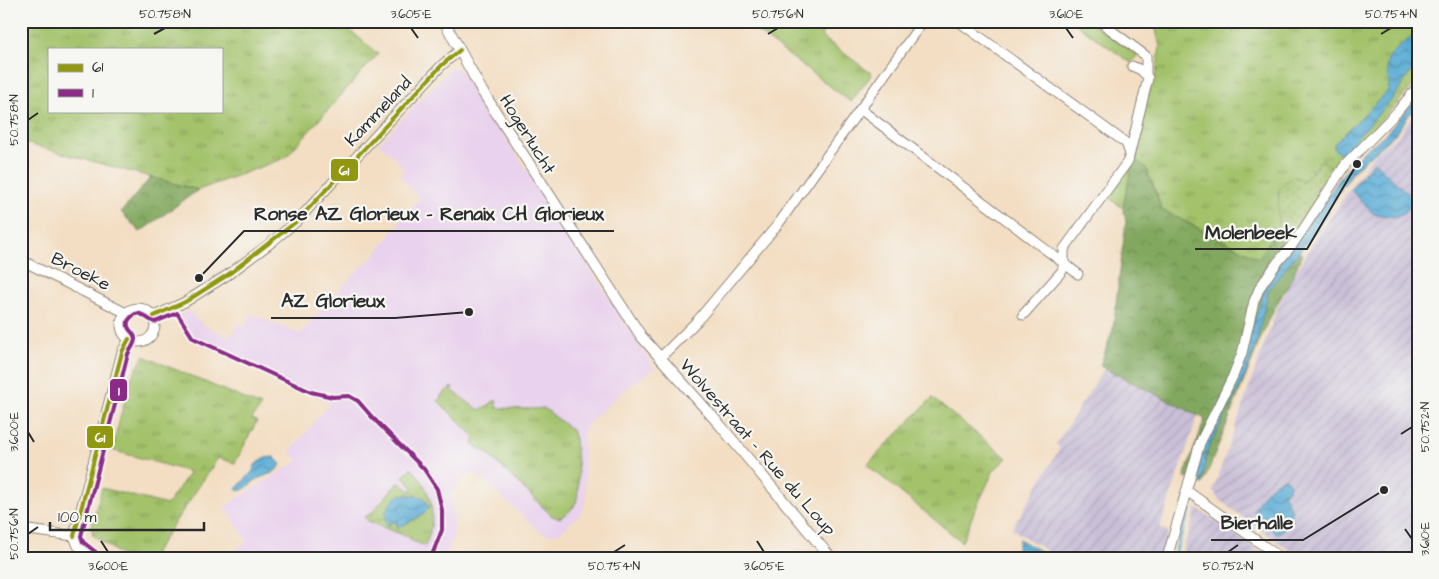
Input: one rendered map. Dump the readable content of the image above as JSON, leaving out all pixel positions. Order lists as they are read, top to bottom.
{
  "streets": {
    "street": [
      "Kammeland",
      "Hogerlucht",
      "Broeke",
      "Wolvestraat - Rue du Loup"
    ]
  },
  "crossings": [
    ["Kammeland", "Hogerlucht"],
    ["Kammeland", "Broeke"],
    ["Hogerlucht", "Wolvestraat - Rue du Loup"]
  ],
  "places": [
    "Molenbeek",
    "Ronse AZ Glorieux - Renaix CH Glorieux",
    "AZ Glorieux",
    "Bierhalle"
  ],
  "lines": ["transit line 61", "transit line 1"],
  "legend": ["61", "1"],
  "scale_bar": "100 m",
  "coordinates": [
    "50.758°N",
    "3.605°E",
    "50.756°N",
    "3.610°E",
    "50.754°N",
    "50.752°N",
    "3.600°E"
  ]
}
